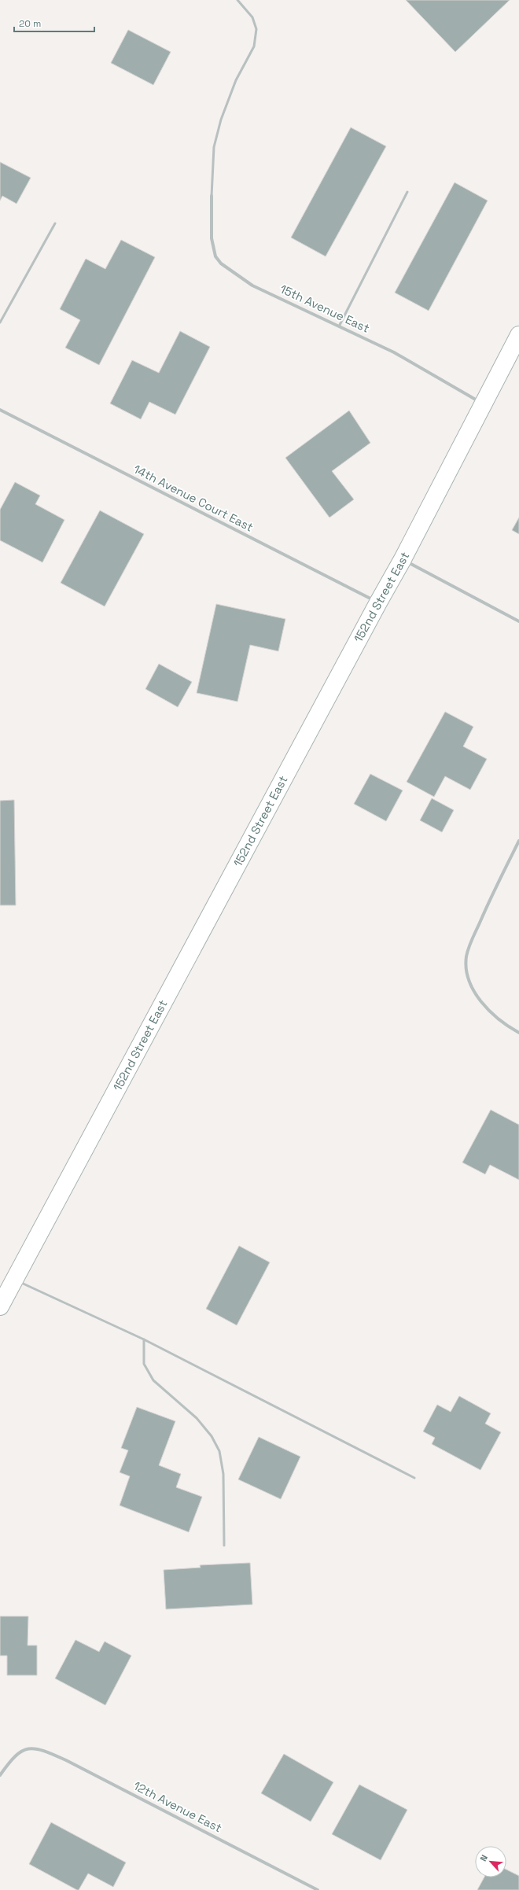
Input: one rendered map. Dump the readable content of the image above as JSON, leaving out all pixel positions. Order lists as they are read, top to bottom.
{
  "streets": {
    "main road": ["152nd Street East"],
    "street": ["15th Avenue East", "14th Avenue Court East", "12th Avenue East"]
  },
  "crossings": [
    ["15th Avenue East", "152nd Street East"],
    ["14th Avenue Court East", "152nd Street East"]
  ],
  "scale_bar": "20 m",
  "north": "top left"
}
